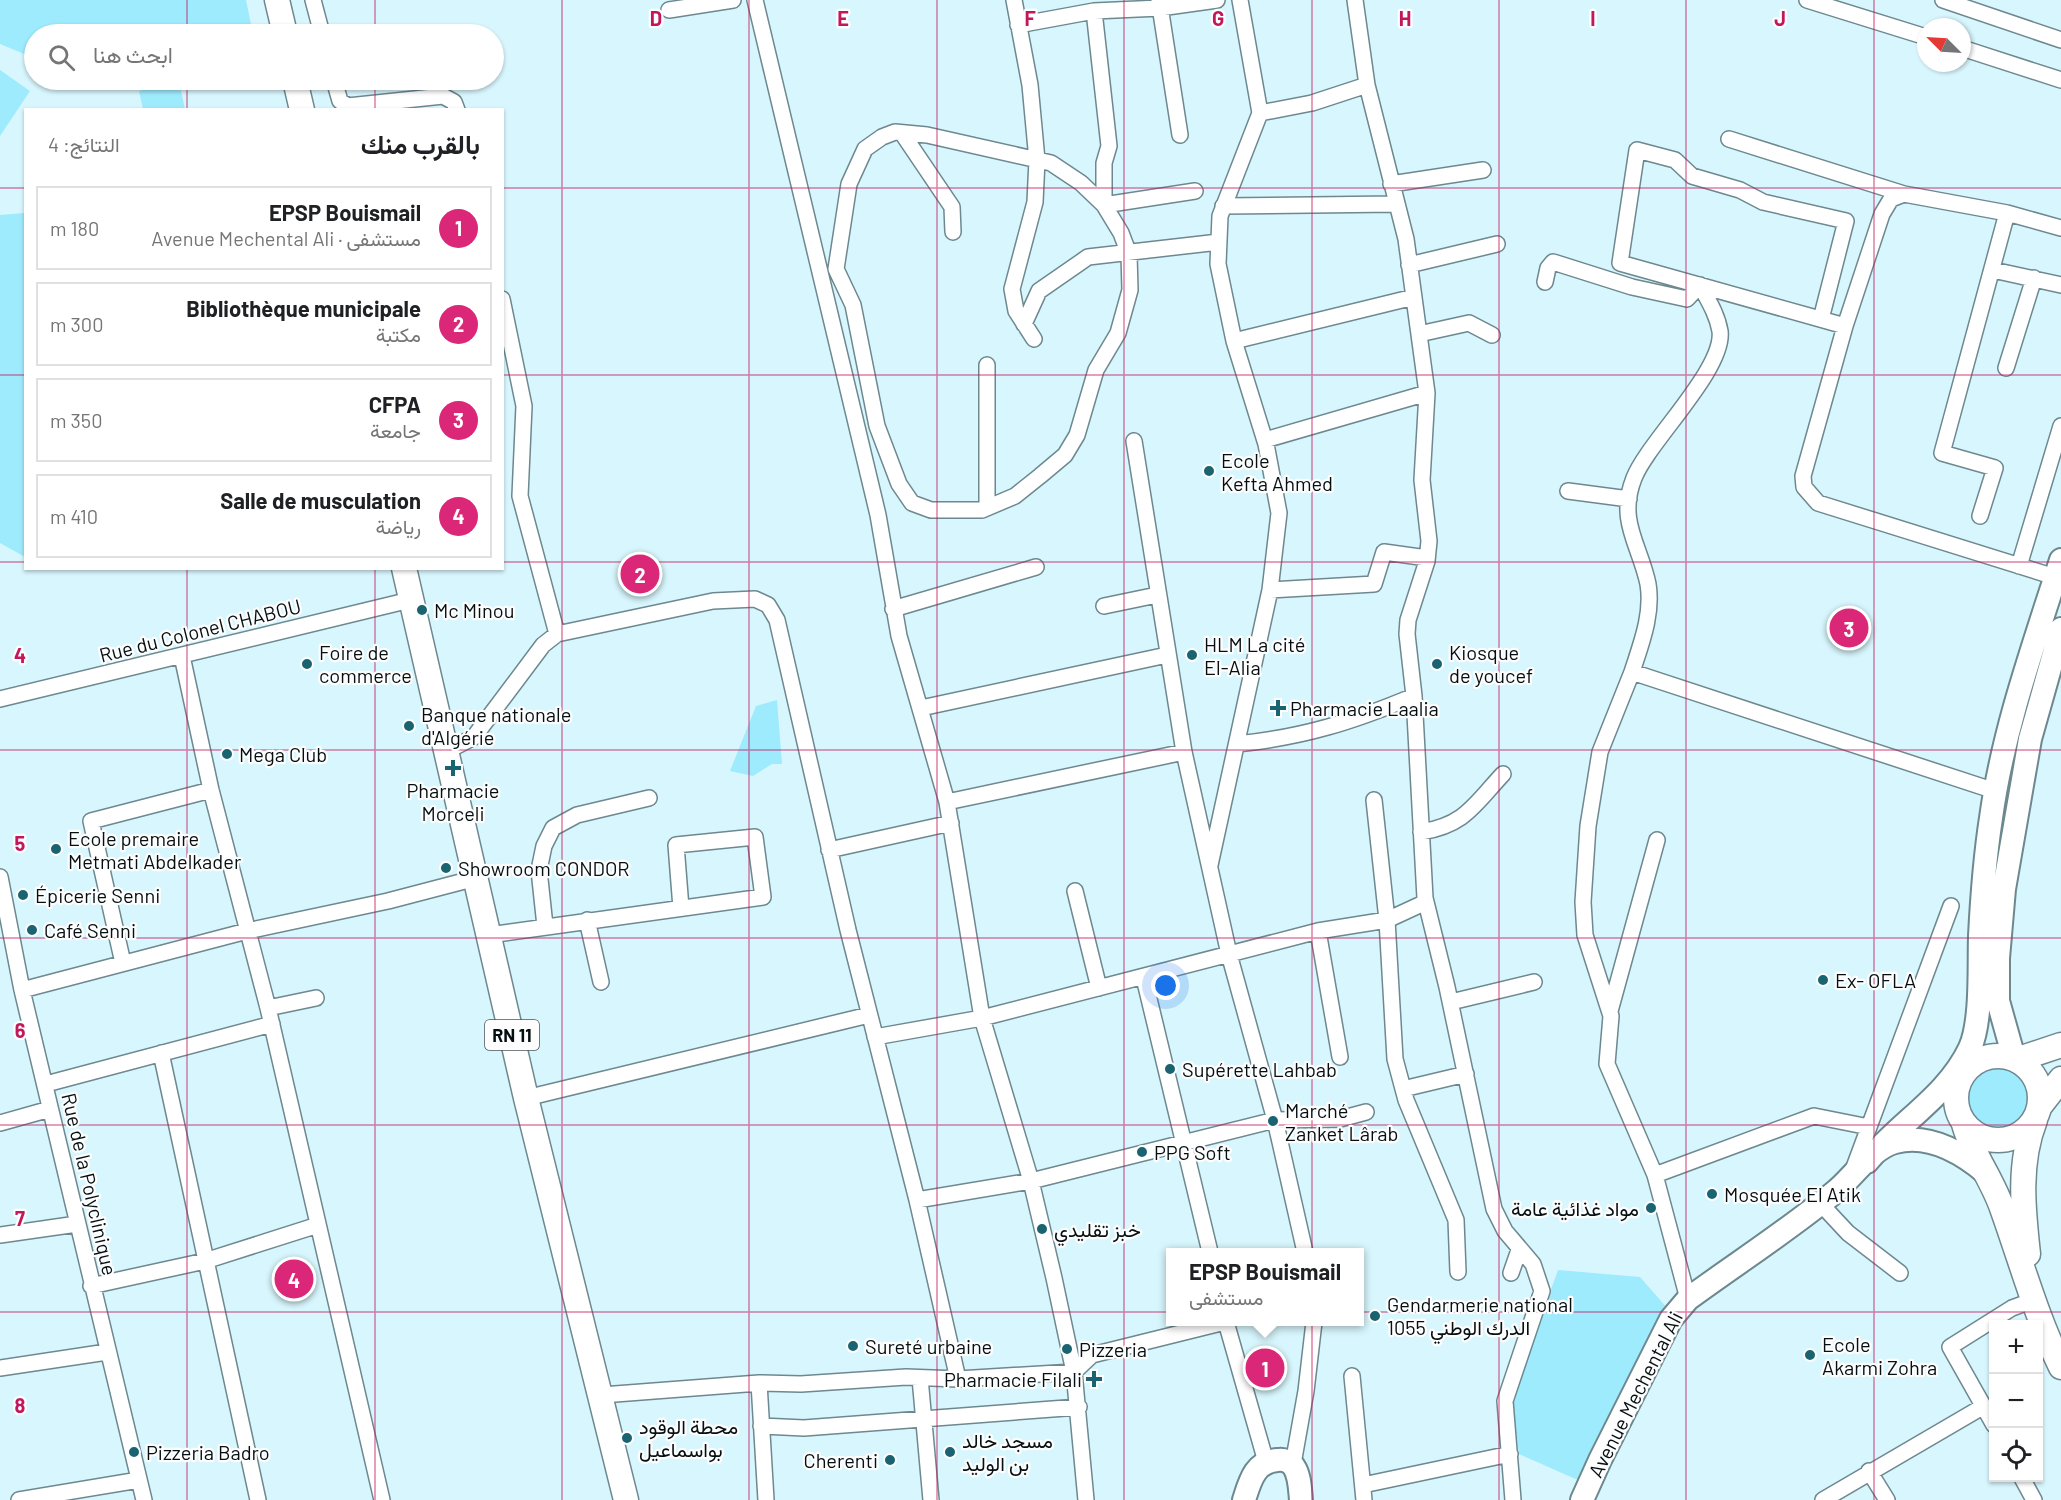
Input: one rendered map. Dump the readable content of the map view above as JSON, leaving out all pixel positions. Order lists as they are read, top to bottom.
{
  "streets": {
    "main road": ["RN 11", "Avenue Mechental Ali"],
    "street": ["Rue du Colonel CHABOU", "Rue de la Polyclinique"]
  },
  "crossings": [
    ["Rue du Colonel CHABOU", "RN 11"]
  ],
  "places": {
    "other": [
      "Ecole Kefta Ahmed",
      "Mc Minou",
      "HLM La cité El-Alia",
      "Foire de commerce",
      "Kiosque de youcef",
      "Banque nationale d'Algérie",
      "Mega Club",
      "Ecole premaire Metmati Abdelkader",
      "Showroom CONDOR",
      "Épicerie Senni",
      "Café Senni",
      "Ex- OFLA",
      "Supérette Lahbab",
      "Marché Zanket Lârab",
      "PPG Soft",
      "Mosquée El Atik",
      "مواد غذائية عامة",
      "خبز تقليدي",
      "Gendarmerie national 1055 الدرك الوطني",
      "Sureté urbaine",
      "Pizzeria",
      "Ecole Akarmi Zohra",
      "محطة الوقود بواسماعيل",
      "Pizzeria Badro",
      "مسجد خالد بن الوليد",
      "Cherenti"
    ],
    "health": ["Pharmacie Laalia", "Pharmacie Morceli", "Pharmacie Filali"]
  },
  "north": "top left",
  "page": {
    "search": "ابحث هنا",
    "heading": ["بالقرب منك", "النتائج: 4"],
    "list": [
      {
        "mark": "1",
        "name": "EPSP Bouismail",
        "note": "مستشفى · Avenue Mechental Ali",
        "value": "180 m"
      },
      {
        "mark": "2",
        "name": "Bibliothèque municipale",
        "note": "مكتبة",
        "value": "300 m"
      },
      {
        "mark": "3",
        "name": "CFPA",
        "note": "جامعة",
        "value": "350 m"
      },
      {
        "mark": "4",
        "name": "Salle de musculation",
        "note": "رياضة",
        "value": "410 m"
      }
    ],
    "pins": [
      "2",
      "3",
      "4",
      "1"
    ],
    "popup": ["EPSP Bouismail", "مستشفى"],
    "map_buttons": ["+", "−"]
  },
  "grid": {
    "columns": [
      "D",
      "E",
      "F",
      "G",
      "H",
      "I",
      "J"
    ],
    "rows": [
      "4",
      "5",
      "6",
      "7",
      "8"
    ]
  }
}
